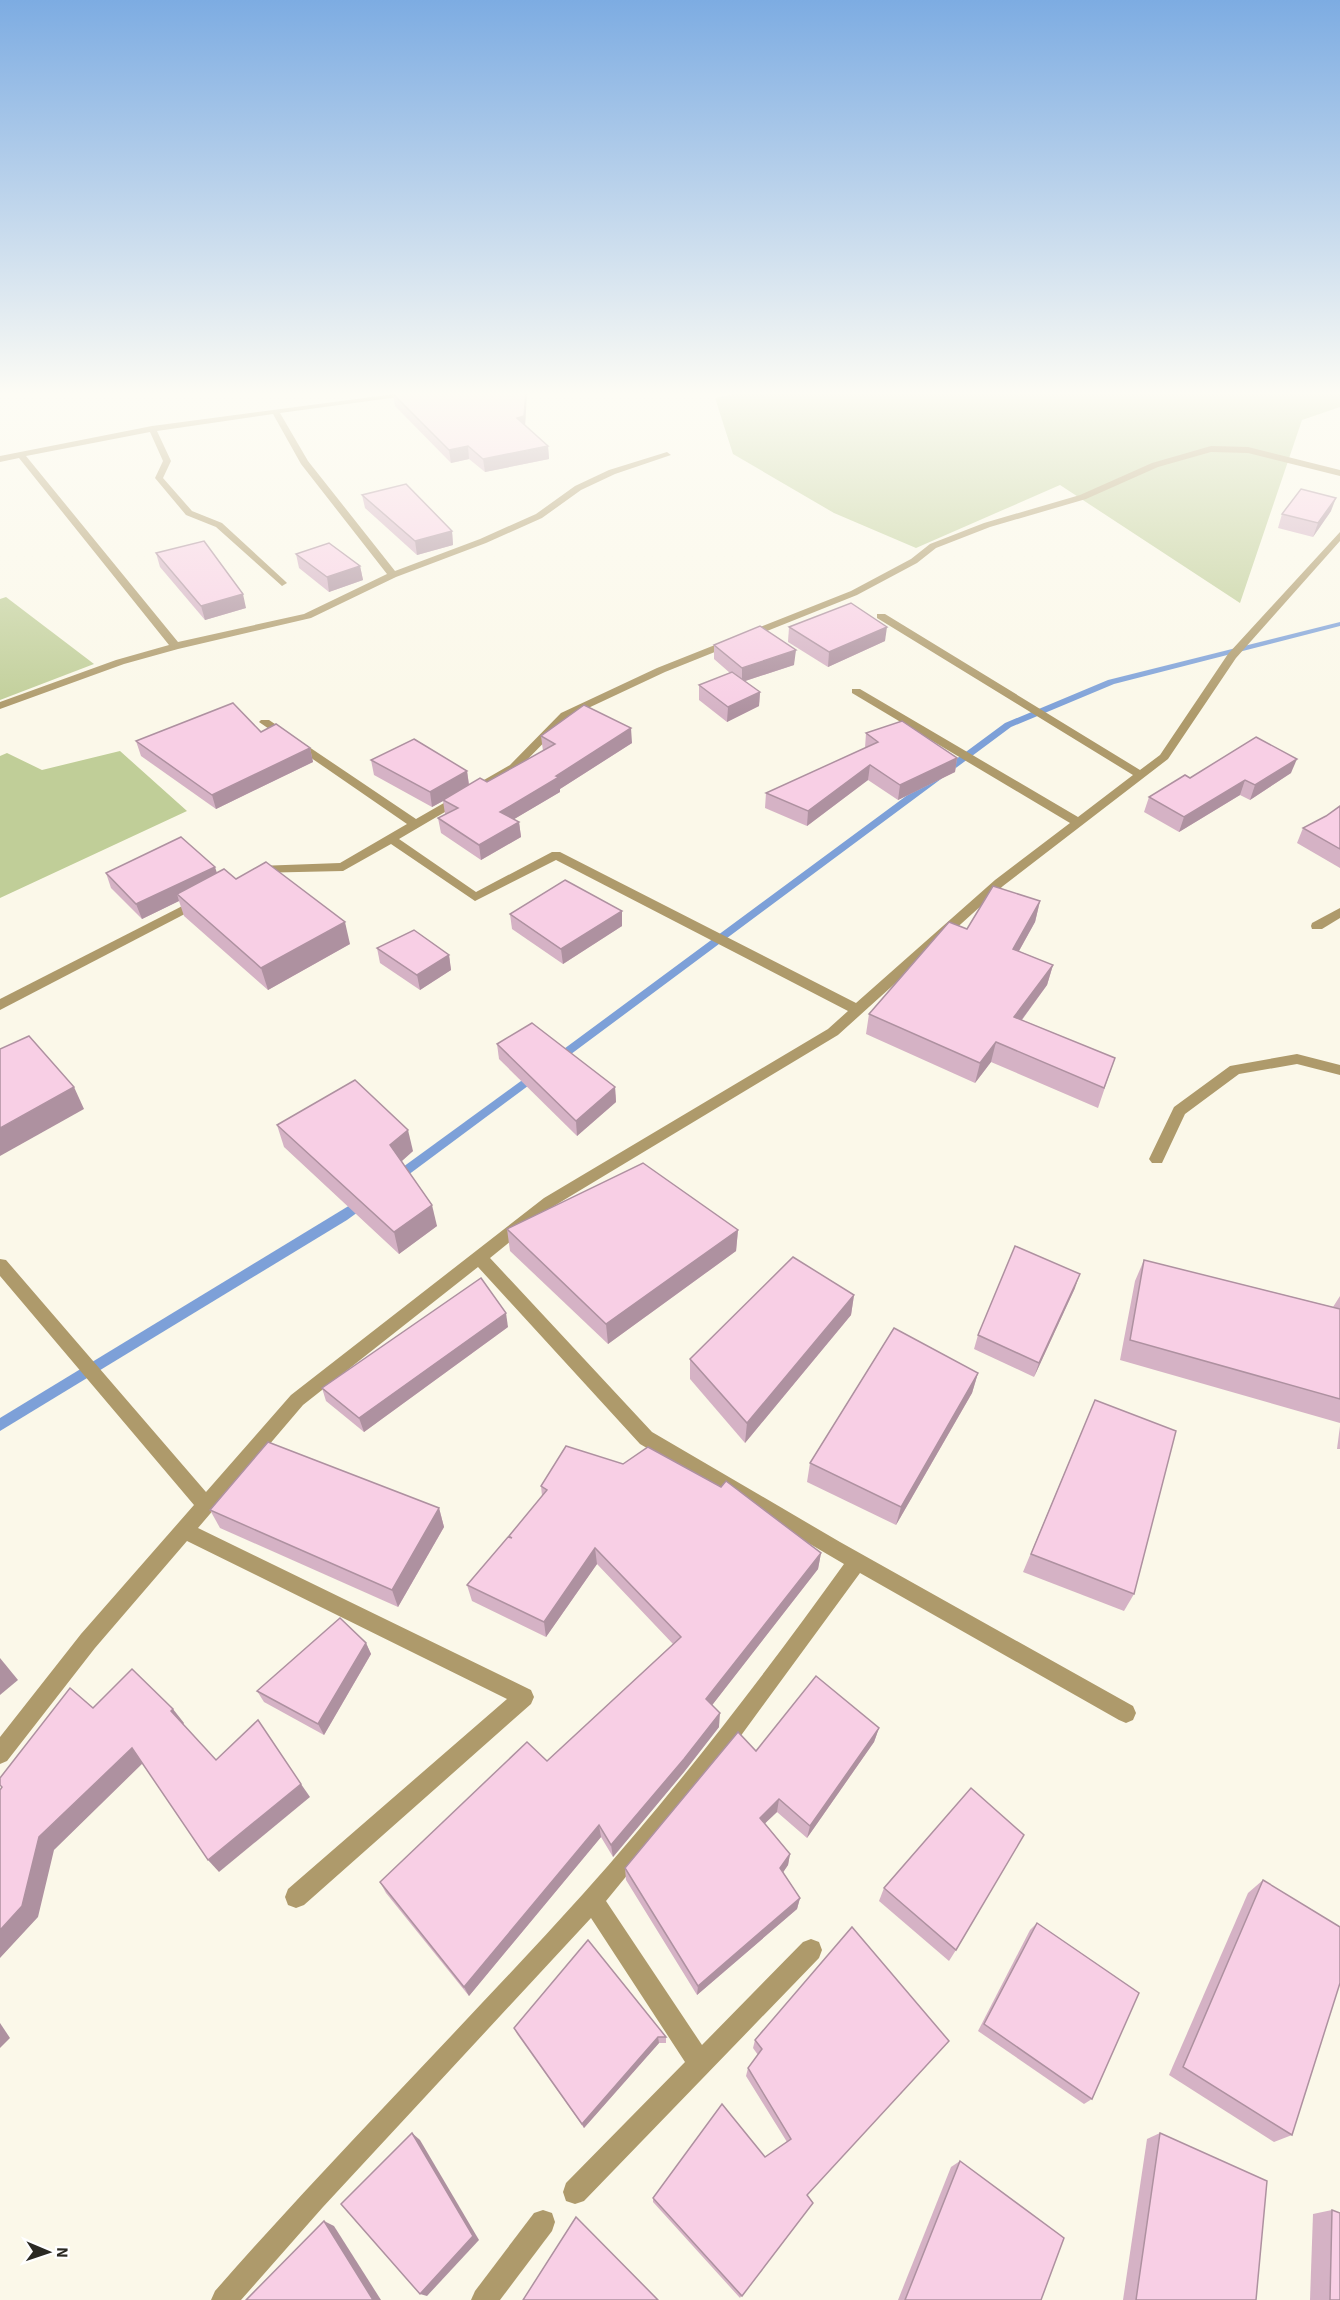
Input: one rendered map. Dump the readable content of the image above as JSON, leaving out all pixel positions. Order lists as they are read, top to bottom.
{
  "north": "right"
}
